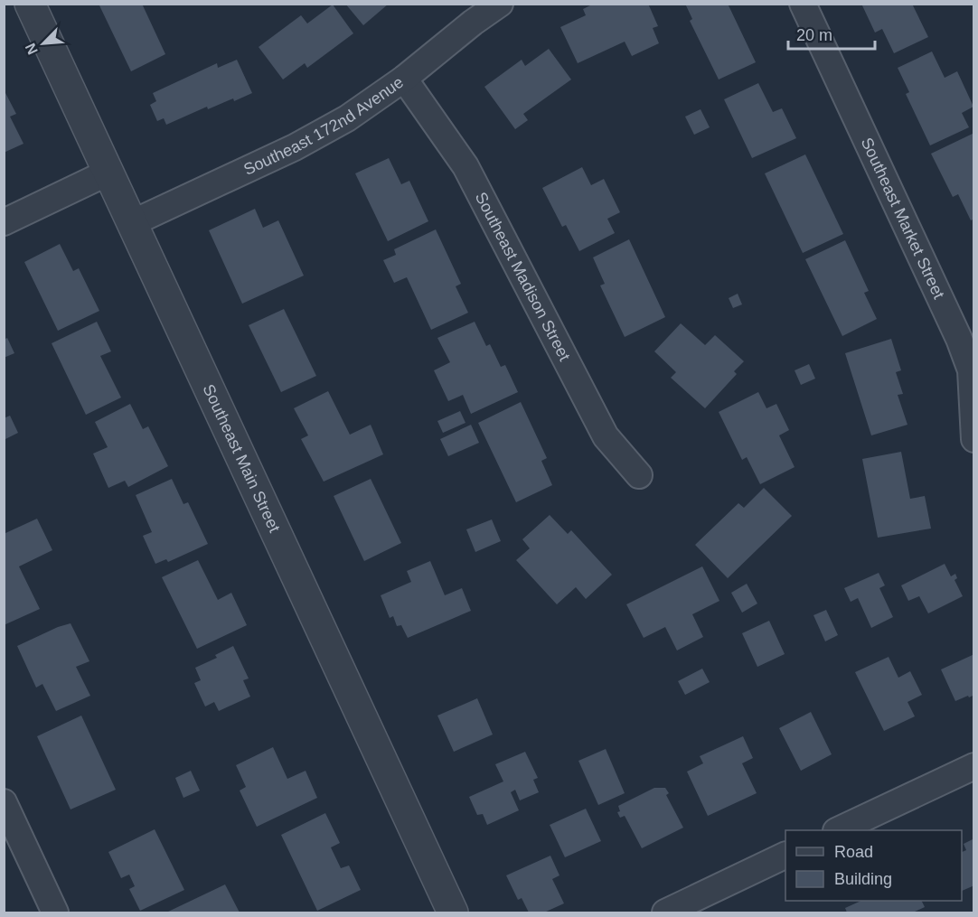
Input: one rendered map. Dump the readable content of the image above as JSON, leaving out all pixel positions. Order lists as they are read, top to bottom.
{
  "streets": {
    "street": [
      "Southeast 172nd Avenue",
      "Southeast Market Street",
      "Southeast Madison Street",
      "Southeast Main Street"
    ]
  },
  "crossings": [
    ["Southeast 172nd Avenue", "Southeast Madison Street"],
    ["Southeast 172nd Avenue", "Southeast Main Street"]
  ],
  "legend": ["Road", "Building"],
  "scale_bar": "20 m",
  "north": "bottom left"
}
